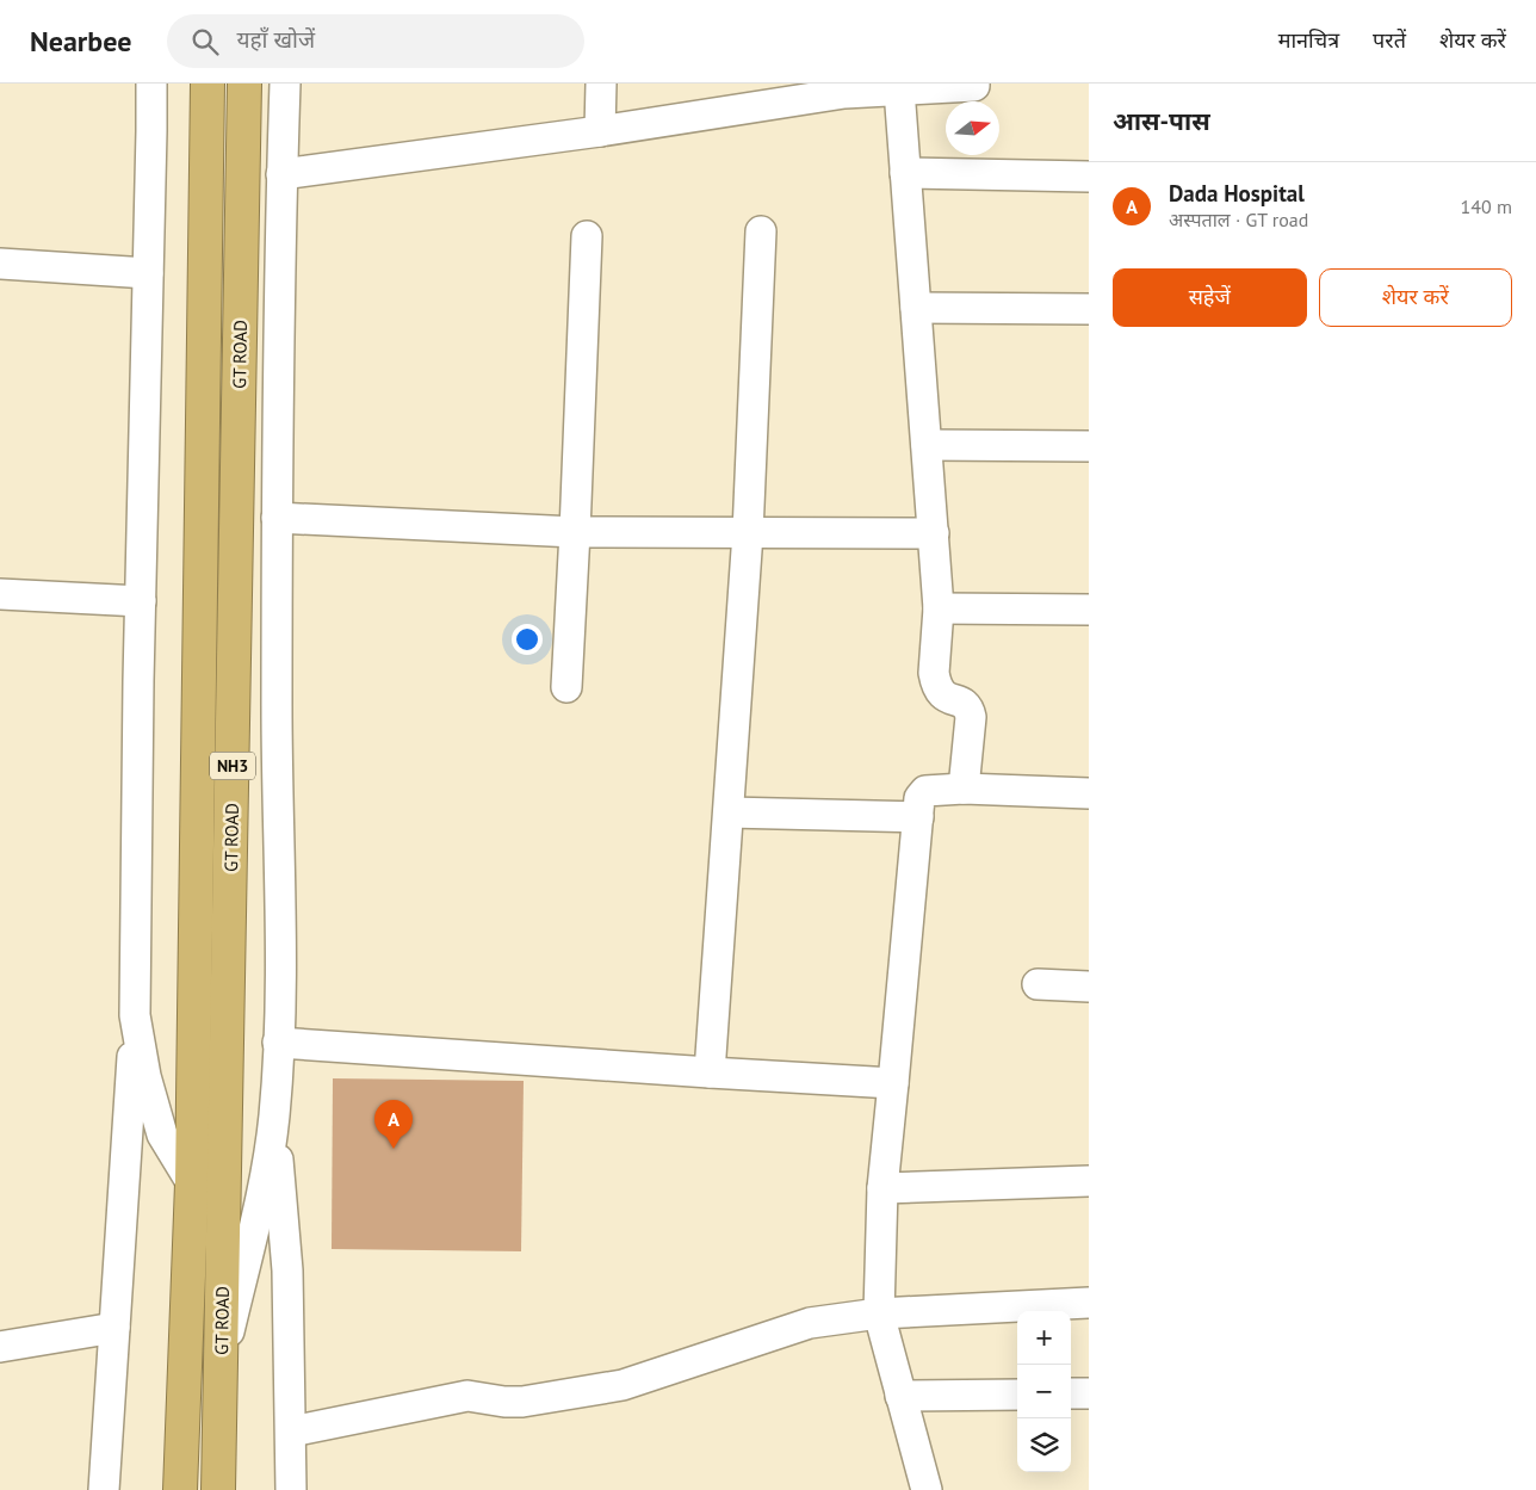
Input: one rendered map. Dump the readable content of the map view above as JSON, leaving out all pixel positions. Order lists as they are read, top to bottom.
{
  "streets": {
    "highway": ["GT ROAD", "NH3"]
  },
  "crossings": [
    ["GT ROAD", "NH3"]
  ],
  "north": "right",
  "page": {
    "header": "Nearbee",
    "search": "यहाँ खोजें",
    "nav": ["मानचित्र", "परतें", "शेयर करें"],
    "heading": "आस-पास",
    "list": [
      {
        "mark": "A",
        "name": "Dada Hospital",
        "note": "अस्पताल · GT road",
        "value": "140 m"
      }
    ],
    "buttons": ["सहेजें", "शेयर करें"],
    "pins": "A",
    "map_buttons": ["+", "−"]
  }
}
